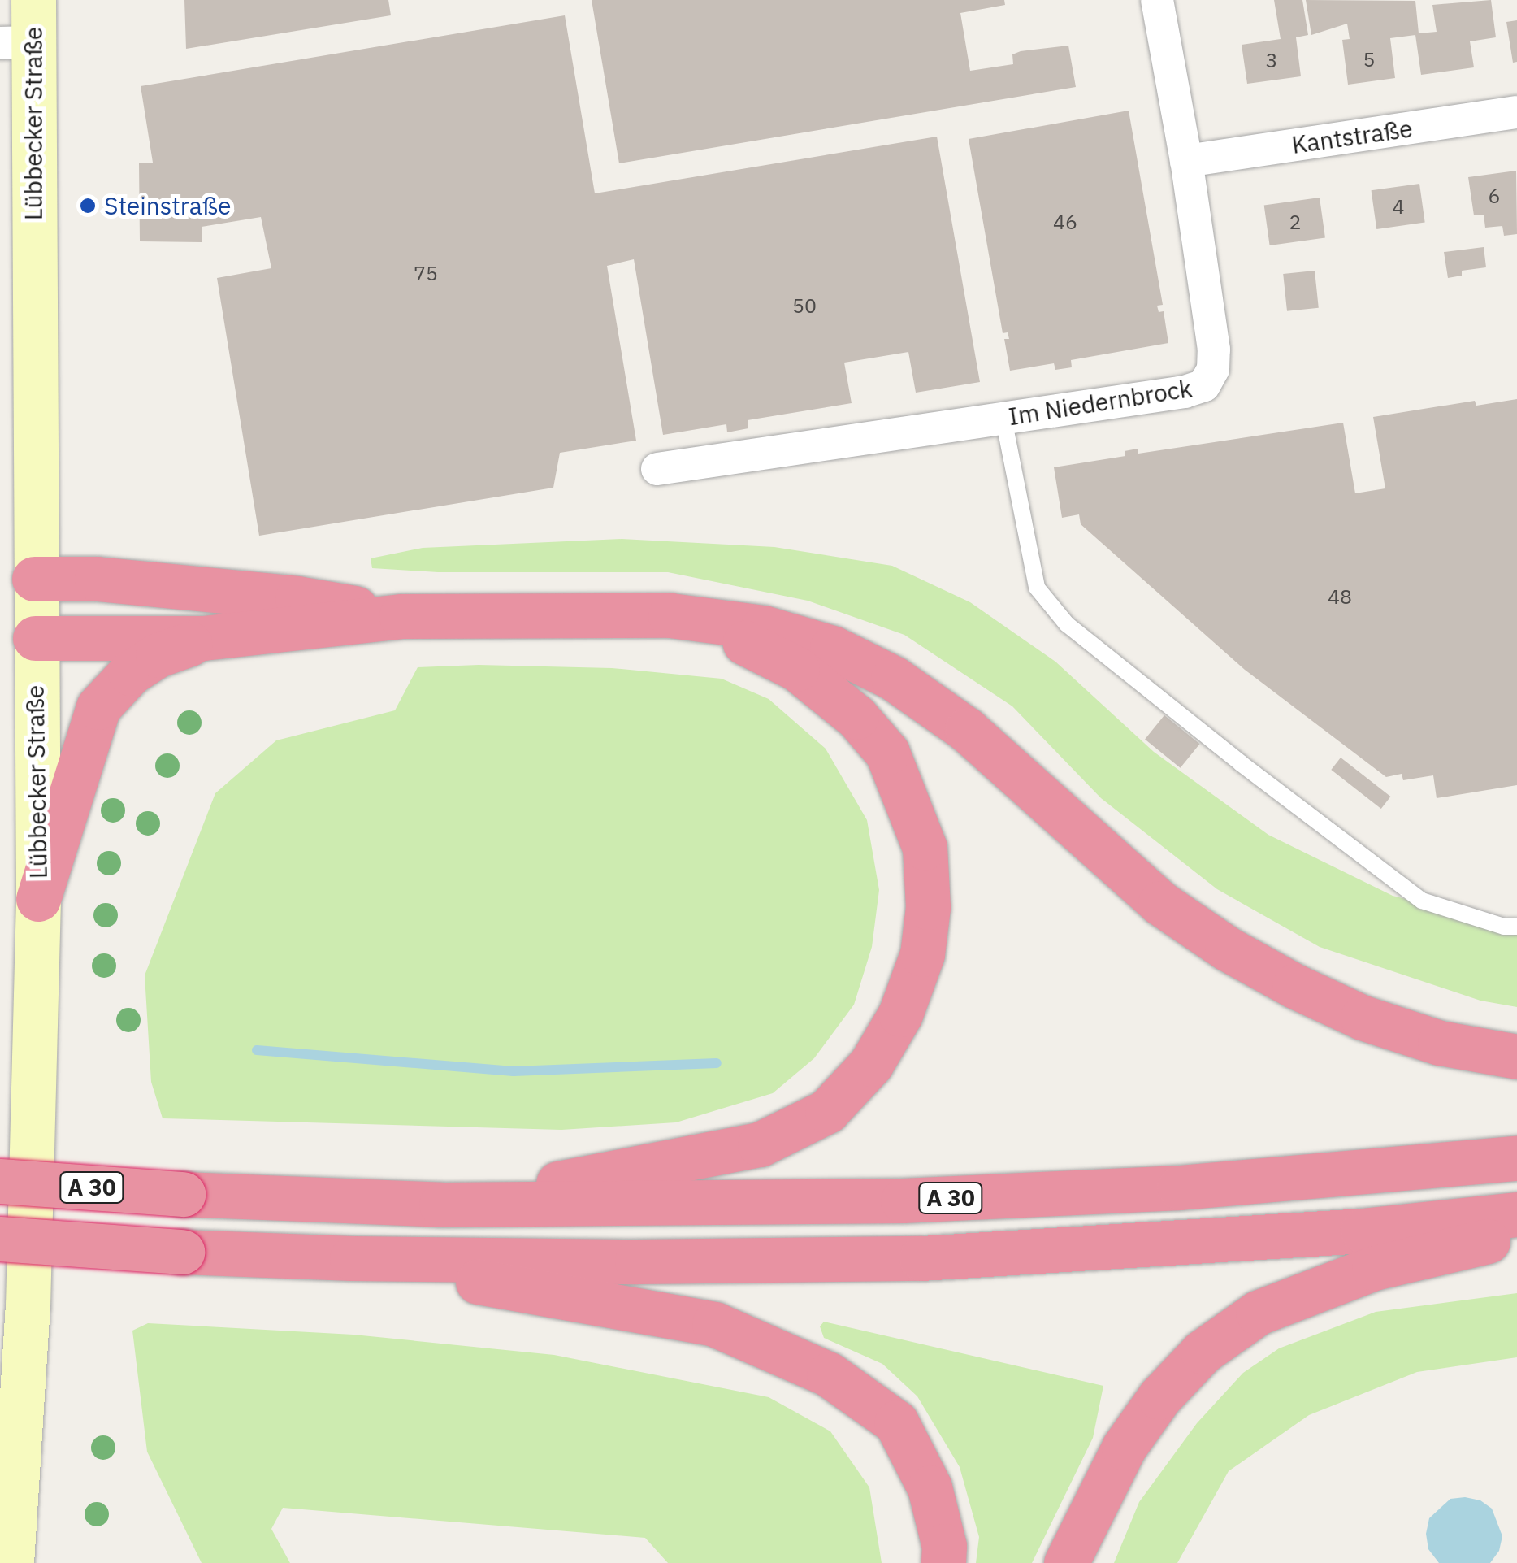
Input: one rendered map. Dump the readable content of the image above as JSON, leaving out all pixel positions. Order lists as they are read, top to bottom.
{
  "streets": {
    "highway": ["A 30"],
    "main road": ["Lübbecker Straße"],
    "street": ["Kantstraße", "Im Niedernbrock"]
  },
  "crossings": [
    ["Kantstraße", "Im Niedernbrock"]
  ],
  "places": ["Steinstraße"],
  "house_numbers": [
    "5",
    "3",
    "6",
    "4",
    "46",
    "2",
    "75",
    "50",
    "48"
  ]
}
